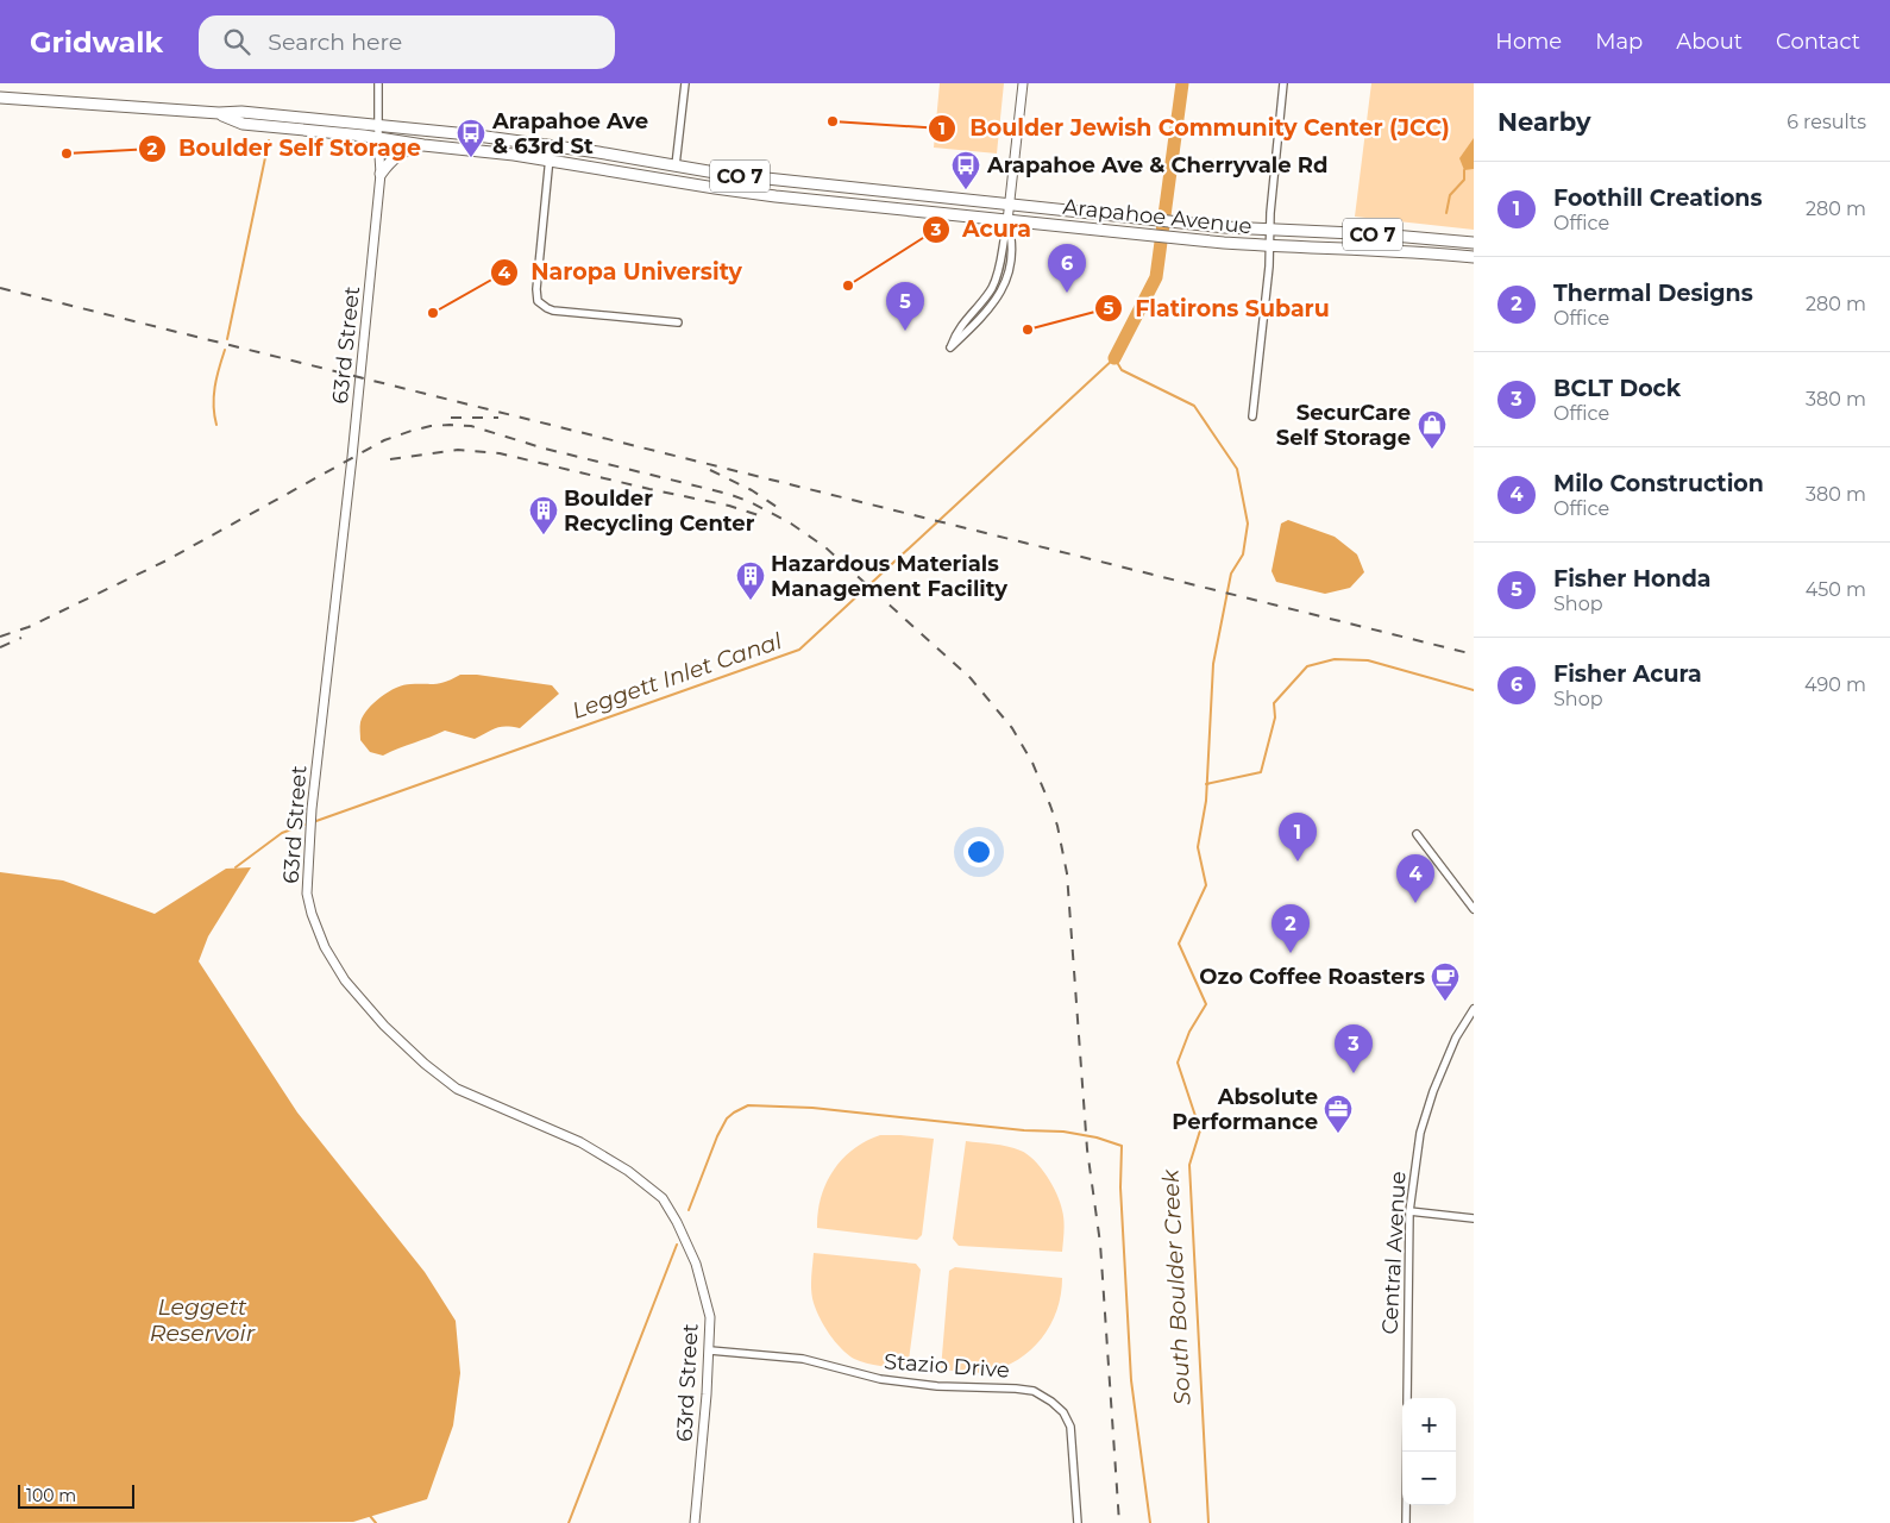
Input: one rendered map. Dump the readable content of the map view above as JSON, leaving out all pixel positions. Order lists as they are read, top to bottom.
{
  "streets": {
    "main road": ["CO 7", "Arapahoe Avenue"],
    "street": ["63rd Street", "Central Avenue", "Stazio Drive"]
  },
  "crossings": [
    ["CO 7", "Arapahoe Avenue"],
    ["CO 7", "63rd Street"],
    ["Arapahoe Avenue", "63rd Street"],
    ["63rd Street", "Stazio Drive"]
  ],
  "water": ["Leggett Inlet Canal", "South Boulder Creek", "Leggett Reservoir"],
  "places": {
    "other": [
      "Boulder Jewish Community Center (JCC)",
      "Boulder Self Storage",
      "Acura",
      "Naropa University",
      "Flatirons Subaru"
    ],
    "bus stop": ["Arapahoe Ave & 63rd St", "Arapahoe Ave & Cherryvale Rd"],
    "shop": ["SecurCare Self Storage"],
    "building": ["Boulder Recycling Center", "Hazardous Materials Management Facility"],
    "cafe": ["Ozo Coffee Roasters"],
    "office": ["Absolute Performance"]
  },
  "scale_bar": "100 m",
  "page": {
    "header": "Gridwalk",
    "search": "Search here",
    "nav": [
      "Home",
      "Map",
      "About",
      "Contact"
    ],
    "heading": ["Nearby", "6 results"],
    "list": [
      {
        "mark": "1",
        "name": "Foothill Creations",
        "note": "Office",
        "value": "280 m"
      },
      {
        "mark": "2",
        "name": "Thermal Designs",
        "note": "Office",
        "value": "280 m"
      },
      {
        "mark": "3",
        "name": "BCLT Dock",
        "note": "Office",
        "value": "380 m"
      },
      {
        "mark": "4",
        "name": "Milo Construction",
        "note": "Office",
        "value": "380 m"
      },
      {
        "mark": "5",
        "name": "Fisher Honda",
        "note": "Shop",
        "value": "450 m"
      },
      {
        "mark": "6",
        "name": "Fisher Acura",
        "note": "Shop",
        "value": "490 m"
      }
    ],
    "pins": [
      "6",
      "5",
      "1",
      "4",
      "2",
      "3"
    ],
    "map_buttons": ["+", "−"],
    "scale": "100 m"
  }
}
